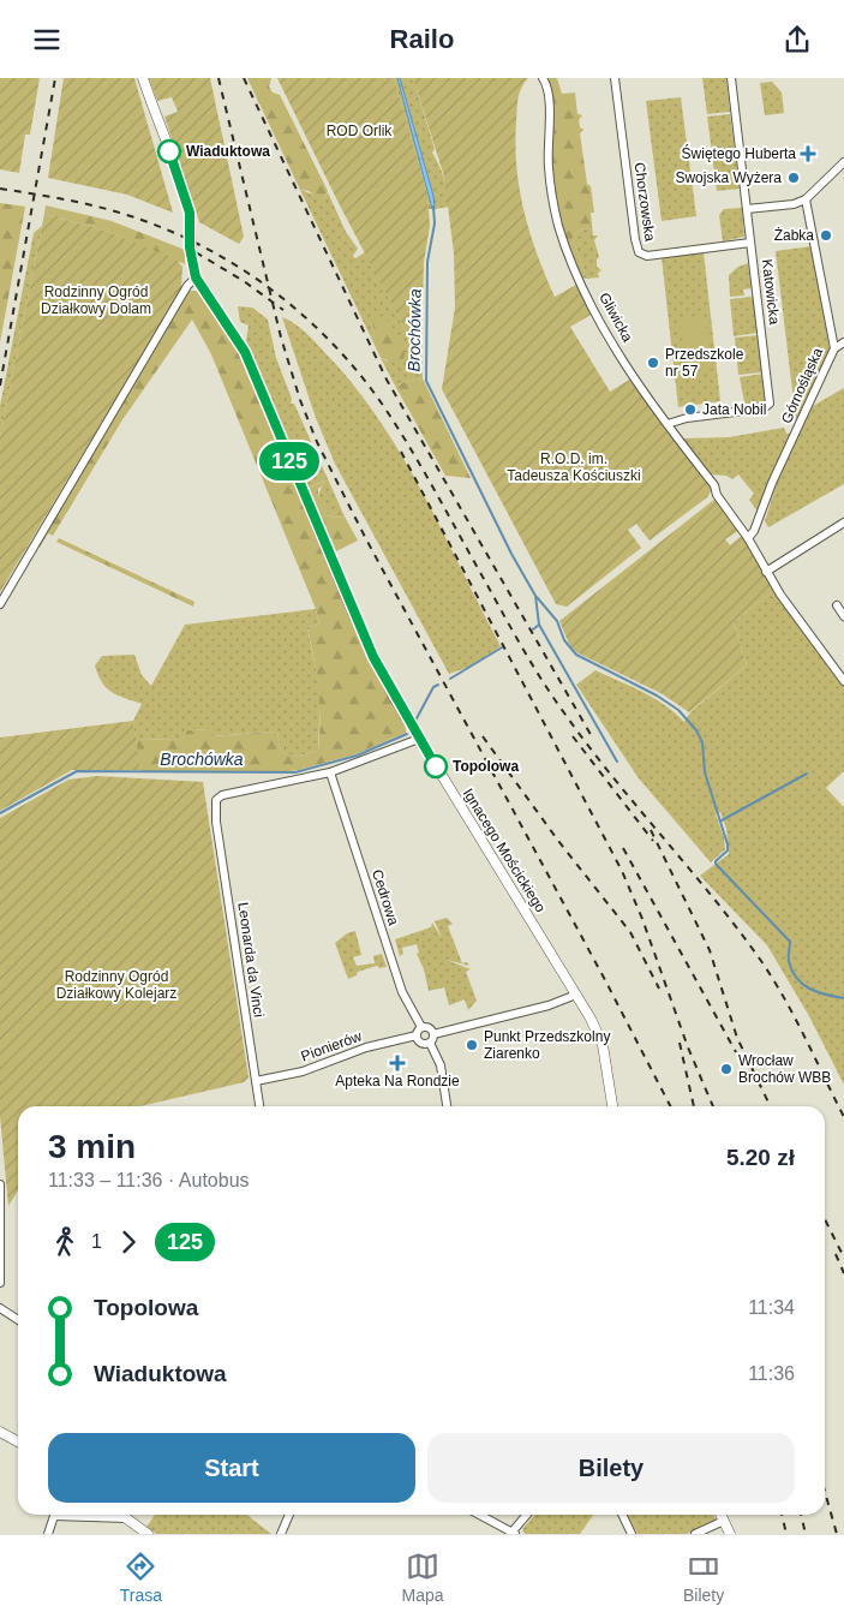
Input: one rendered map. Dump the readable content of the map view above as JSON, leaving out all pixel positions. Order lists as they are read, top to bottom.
{
  "streets": {
    "street": [
      "Chorzowska",
      "Katowicka",
      "Gliwicka",
      "Górnośląska",
      "Ignacego Mościckiego",
      "Cedrowa",
      "Leonarda da Vinci",
      "Pionierów"
    ]
  },
  "crossings": [
    ["Chorzowska", "Katowicka"],
    ["Katowicka", "Gliwicka"],
    ["Gliwicka", "Górnośląska"],
    ["Cedrowa", "Leonarda da Vinci"],
    ["Cedrowa", "Pionierów"],
    ["Leonarda da Vinci", "Pionierów"]
  ],
  "water": ["Brochówka"],
  "parks": [
    "ROD Orlik",
    "Rodzinny Ogród Działkowy Dolam",
    "R.O.D. im. Tadeusza Kościuszki",
    "Rodzinny Ogród Działkowy Kolejarz"
  ],
  "places": {
    "other": [
      "Wiaduktowa",
      "Swojska Wyżera",
      "Żabka",
      "Przedszkole nr 57",
      "Jata Nobil",
      "Topolowa",
      "Punkt Przedszkolny Ziarenko",
      "Wrocław Brochów WBB"
    ],
    "health": ["Świętego Huberta", "Apteka Na Rondzie"]
  },
  "lines": ["bus line 125"],
  "page": {
    "header": "Railo",
    "on_map": "125",
    "heading": ["3 min", "11:33 – 11:36 · Autobus", "5.20 zł"],
    "legs": ["1", "125"],
    "list": [
      {
        "name": "Topolowa",
        "value": "11:34"
      },
      {
        "name": "Wiaduktowa",
        "value": "11:36"
      }
    ],
    "buttons": ["Start", "Bilety"],
    "tabs": ["Trasa", "Mapa", "Bilety"]
  }
}
